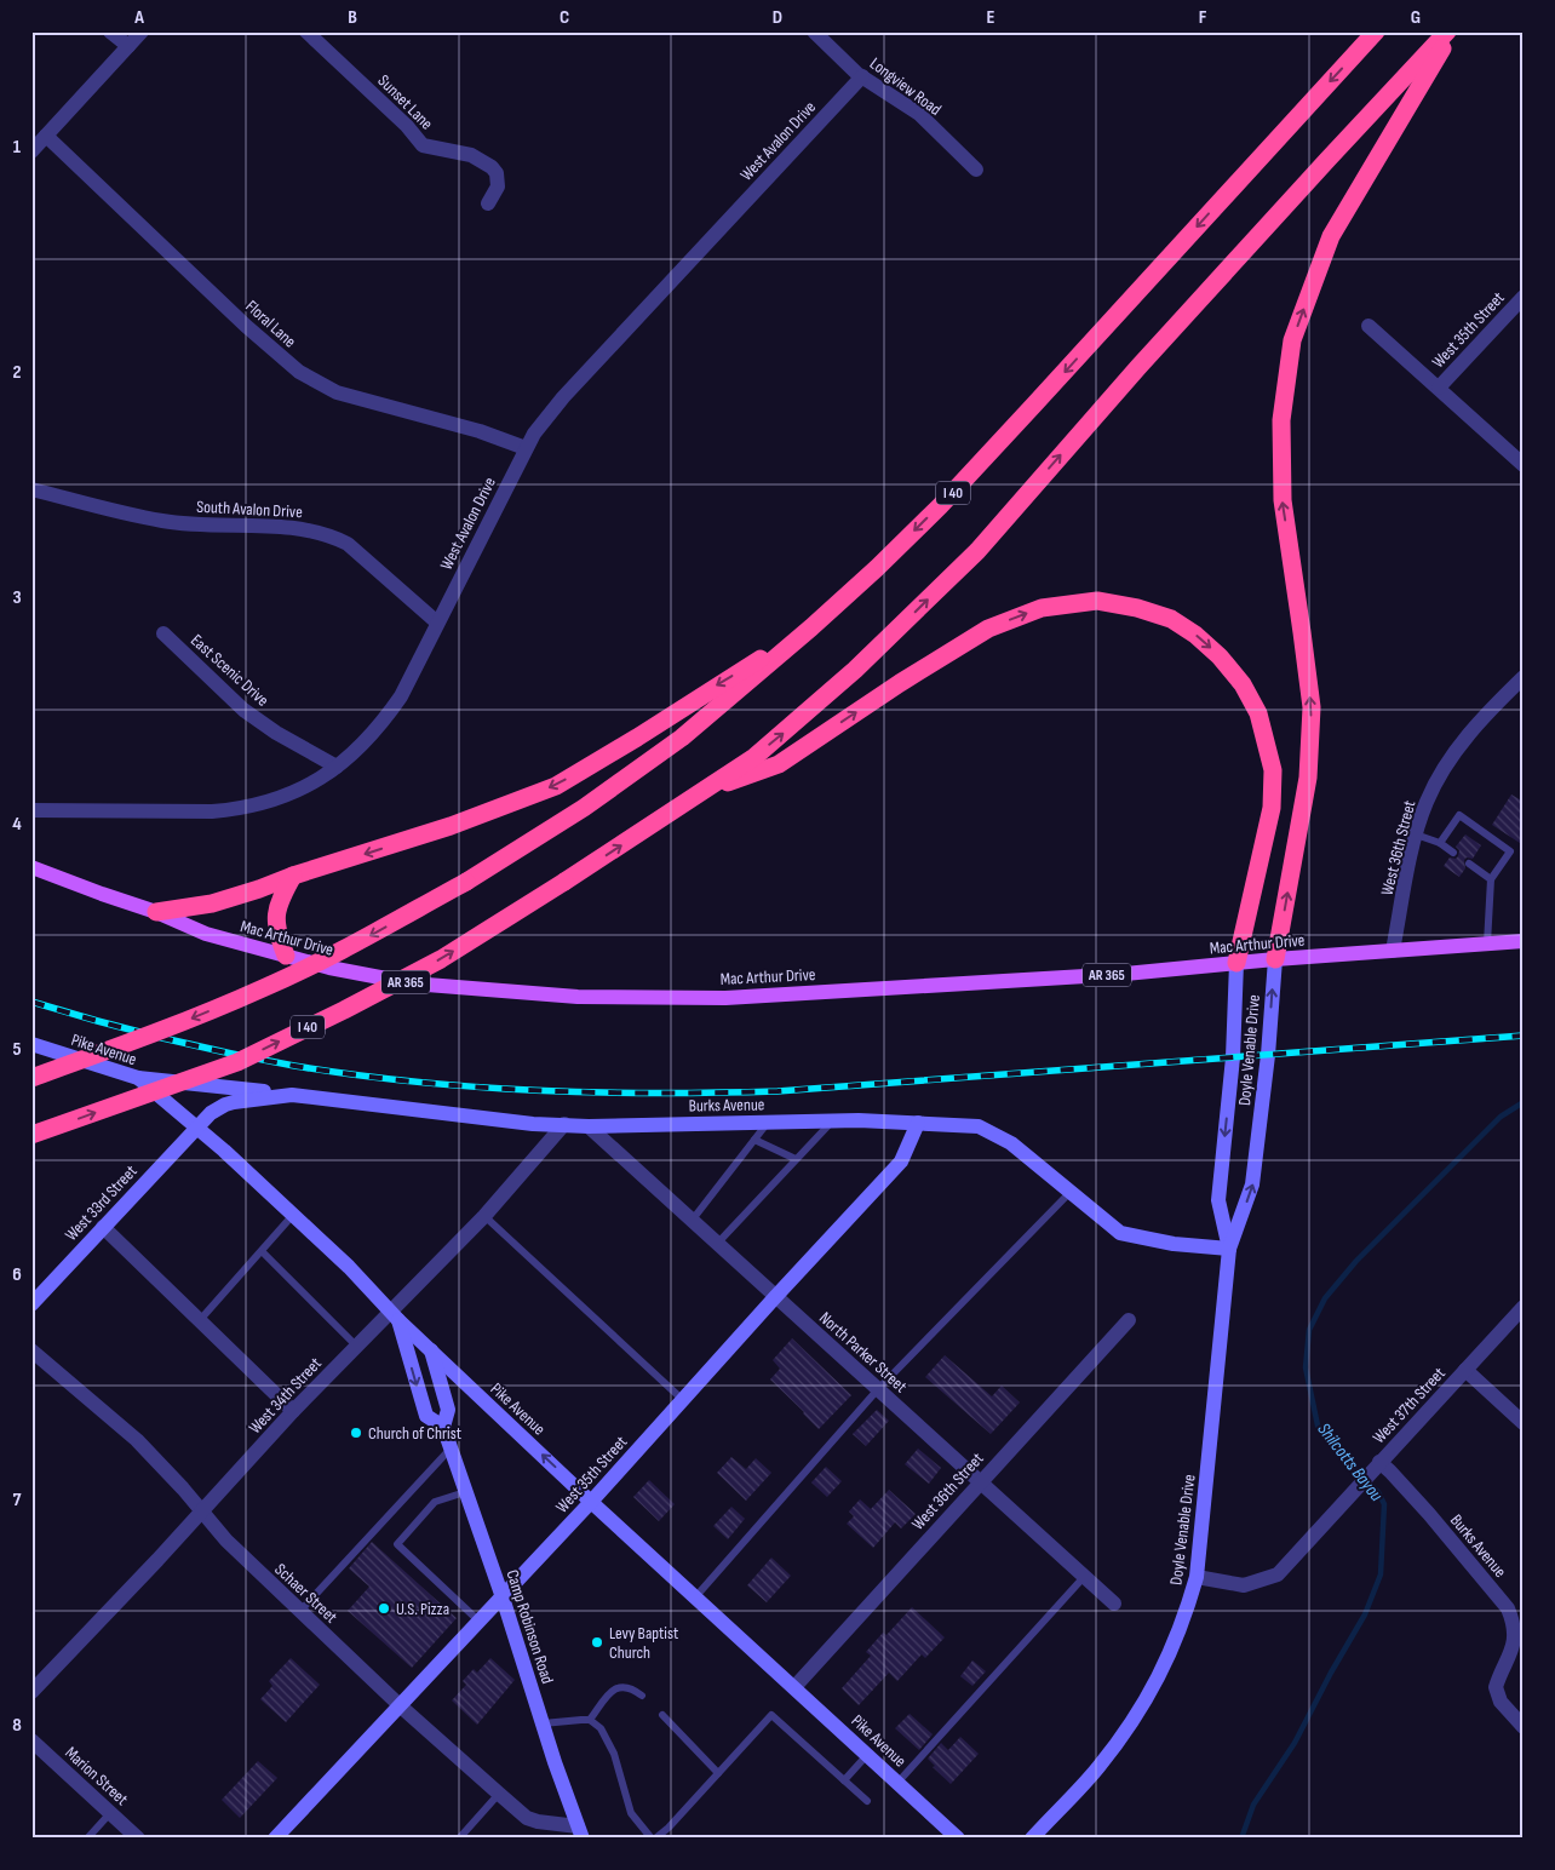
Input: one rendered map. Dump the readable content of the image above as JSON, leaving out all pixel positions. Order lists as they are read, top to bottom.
{
  "streets": {
    "highway": ["I 40"],
    "main road": [
      "West 35th Street",
      "Mac Arthur Drive",
      "AR 365",
      "Pike Avenue",
      "Doyle Venable Drive",
      "Burks Avenue",
      "West 33rd Street",
      "Camp Robinson Road"
    ],
    "street": [
      "Longview Road",
      "Sunset Lane",
      "West Avalon Drive",
      "Floral Lane",
      "South Avalon Drive",
      "East Scenic Drive",
      "West 36th Street",
      "North Parker Street",
      "West 34th Street",
      "West 37th Street",
      "Schaer Street",
      "Marion Street"
    ]
  },
  "crossings": [
    ["Longview Road", "West Avalon Drive"],
    ["West Avalon Drive", "Floral Lane"],
    ["West Avalon Drive", "South Avalon Drive"],
    ["West Avalon Drive", "East Scenic Drive"],
    ["West 35th Street", "Pike Avenue"],
    ["West 35th Street", "Burks Avenue"],
    ["West 35th Street", "North Parker Street"],
    ["West 35th Street", "Schaer Street"],
    ["West 35th Street", "Camp Robinson Road"],
    ["West 36th Street", "Mac Arthur Drive"],
    ["West 36th Street", "Pike Avenue"],
    ["West 36th Street", "North Parker Street"],
    ["Mac Arthur Drive", "Doyle Venable Drive"],
    ["Pike Avenue", "Burks Avenue"],
    ["Pike Avenue", "West 33rd Street"],
    ["Pike Avenue", "West 34th Street"],
    ["Pike Avenue", "Camp Robinson Road"],
    ["Doyle Venable Drive", "Burks Avenue"],
    ["Doyle Venable Drive", "West 37th Street"],
    ["Burks Avenue", "West 33rd Street"],
    ["Burks Avenue", "North Parker Street"],
    ["Burks Avenue", "West 34th Street"],
    ["Burks Avenue", "West 37th Street"],
    ["West 34th Street", "Schaer Street"],
    ["West 34th Street", "Camp Robinson Road"],
    ["Schaer Street", "Camp Robinson Road"]
  ],
  "water": ["Shilcotts Bayou"],
  "places": ["Church of Christ", "U.S. Pizza", "Levy Baptist Church"],
  "grid": {
    "columns": [
      "A",
      "B",
      "C",
      "D",
      "E",
      "F",
      "G"
    ],
    "rows": [
      "1",
      "2",
      "3",
      "4",
      "5",
      "6",
      "7",
      "8"
    ]
  }
}
